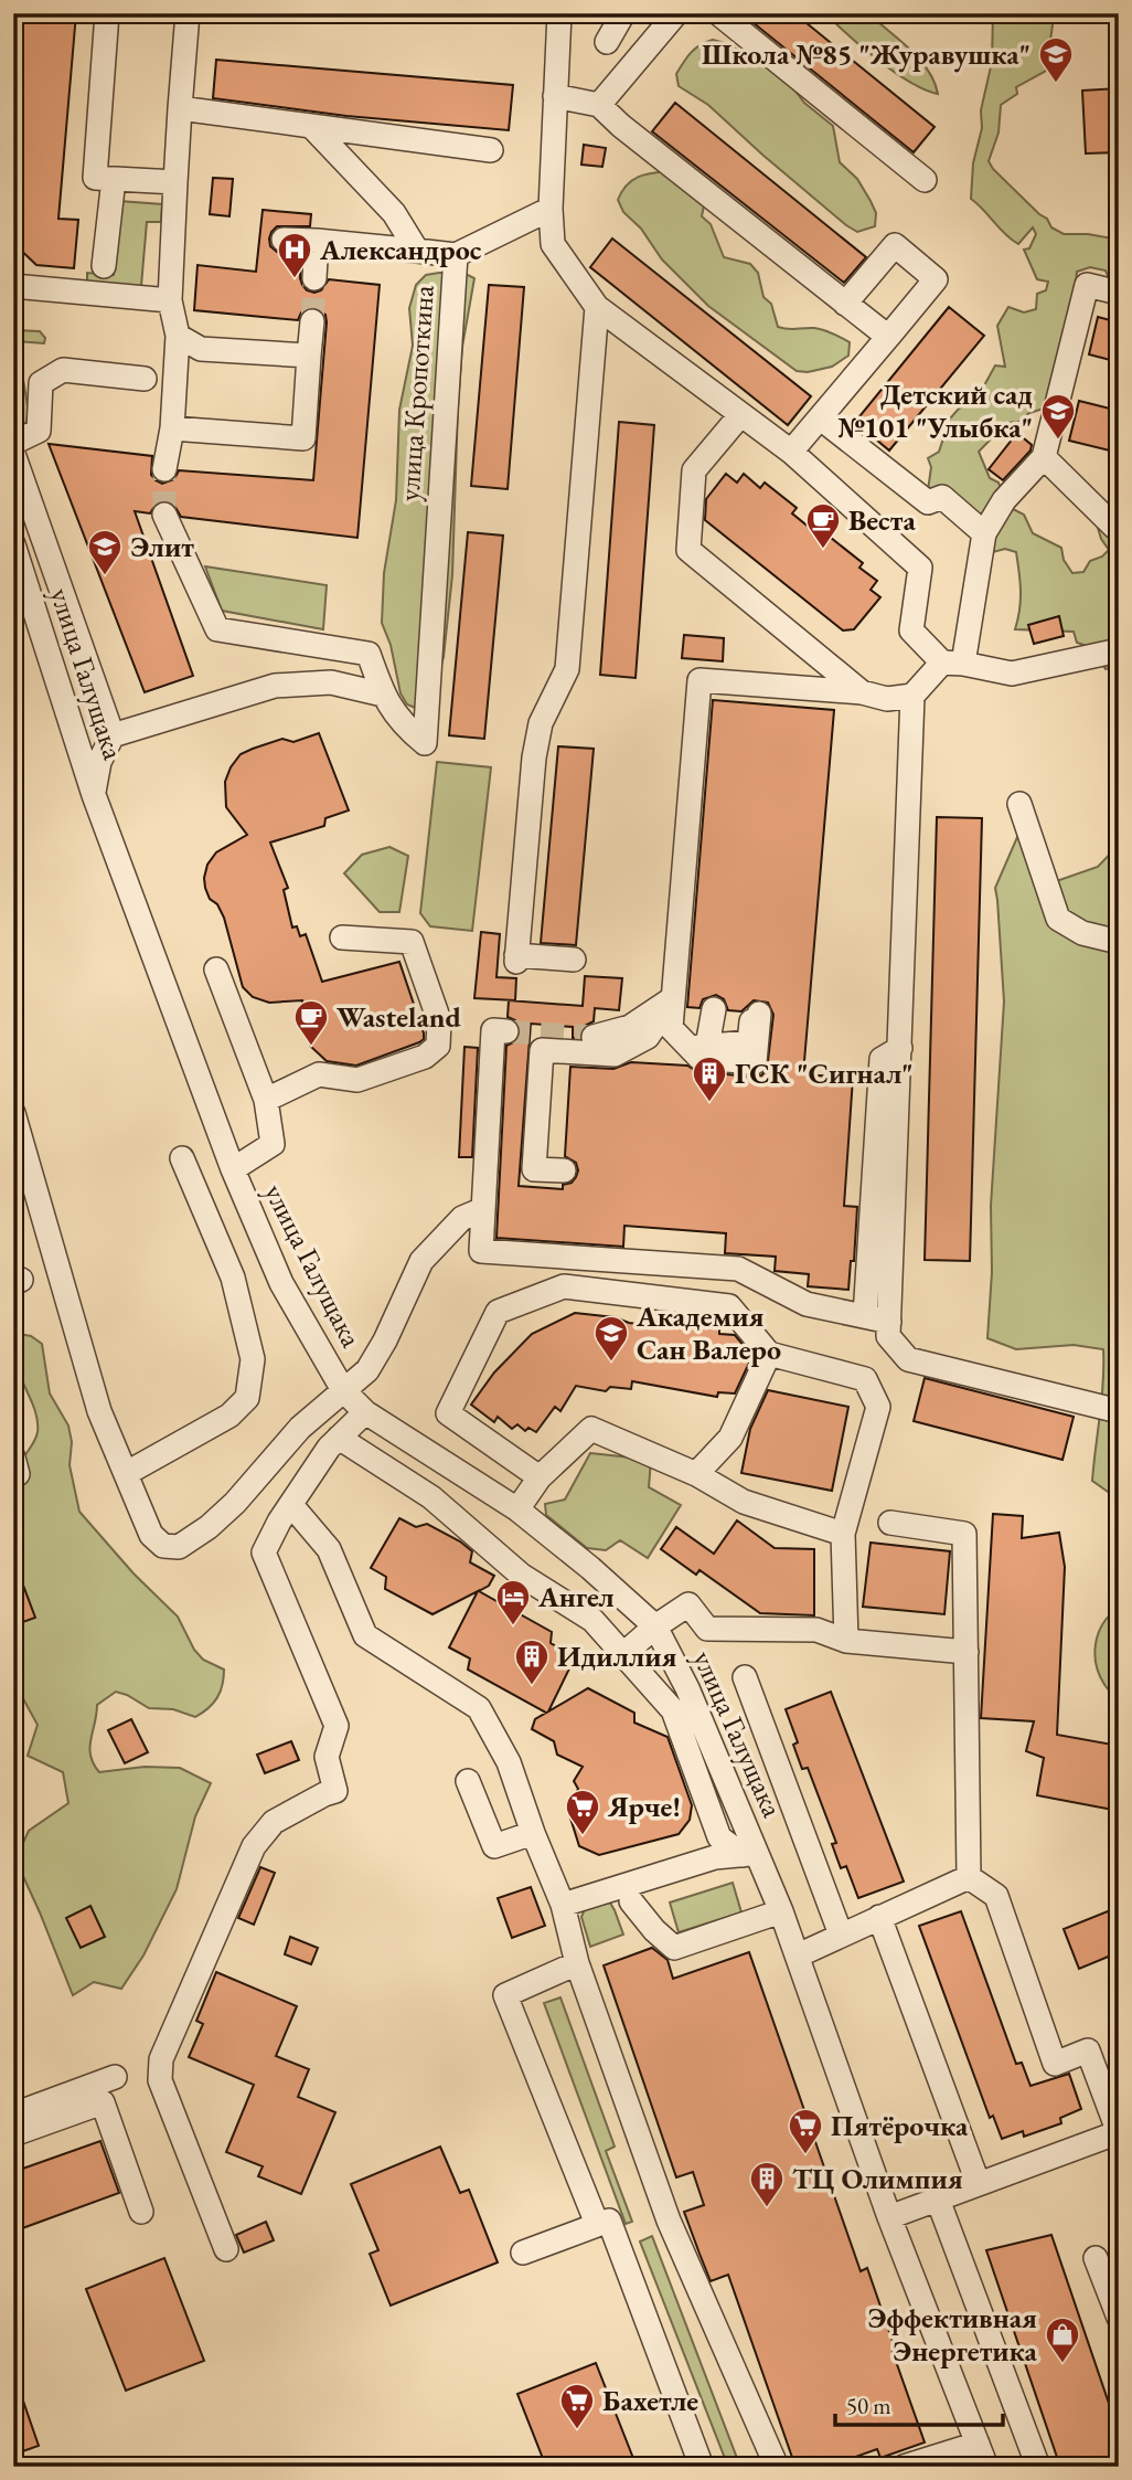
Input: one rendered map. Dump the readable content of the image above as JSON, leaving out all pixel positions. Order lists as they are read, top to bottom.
{
  "streets": {
    "street": ["улица Кропоткина", "улица Галущака"]
  },
  "places": {
    "school or university": [
      "Школа №85 \"Журавушка\"",
      "Детский сад №101 \"Улыбка\"",
      "Элит",
      "Академия Сан Валеро"
    ],
    "hospital": ["Александрос"],
    "cafe": ["Веста", "Wasteland"],
    "building": ["ГСК \"Сигнал\"", "Идиллия", "ТЦ Олимпия"],
    "hotel": ["Ангел"],
    "supermarket": ["Ярче!", "Пятёрочка", "Бахетле"],
    "shop": ["Эффективная Энергетика"]
  },
  "scale_bar": "50 m"
}
